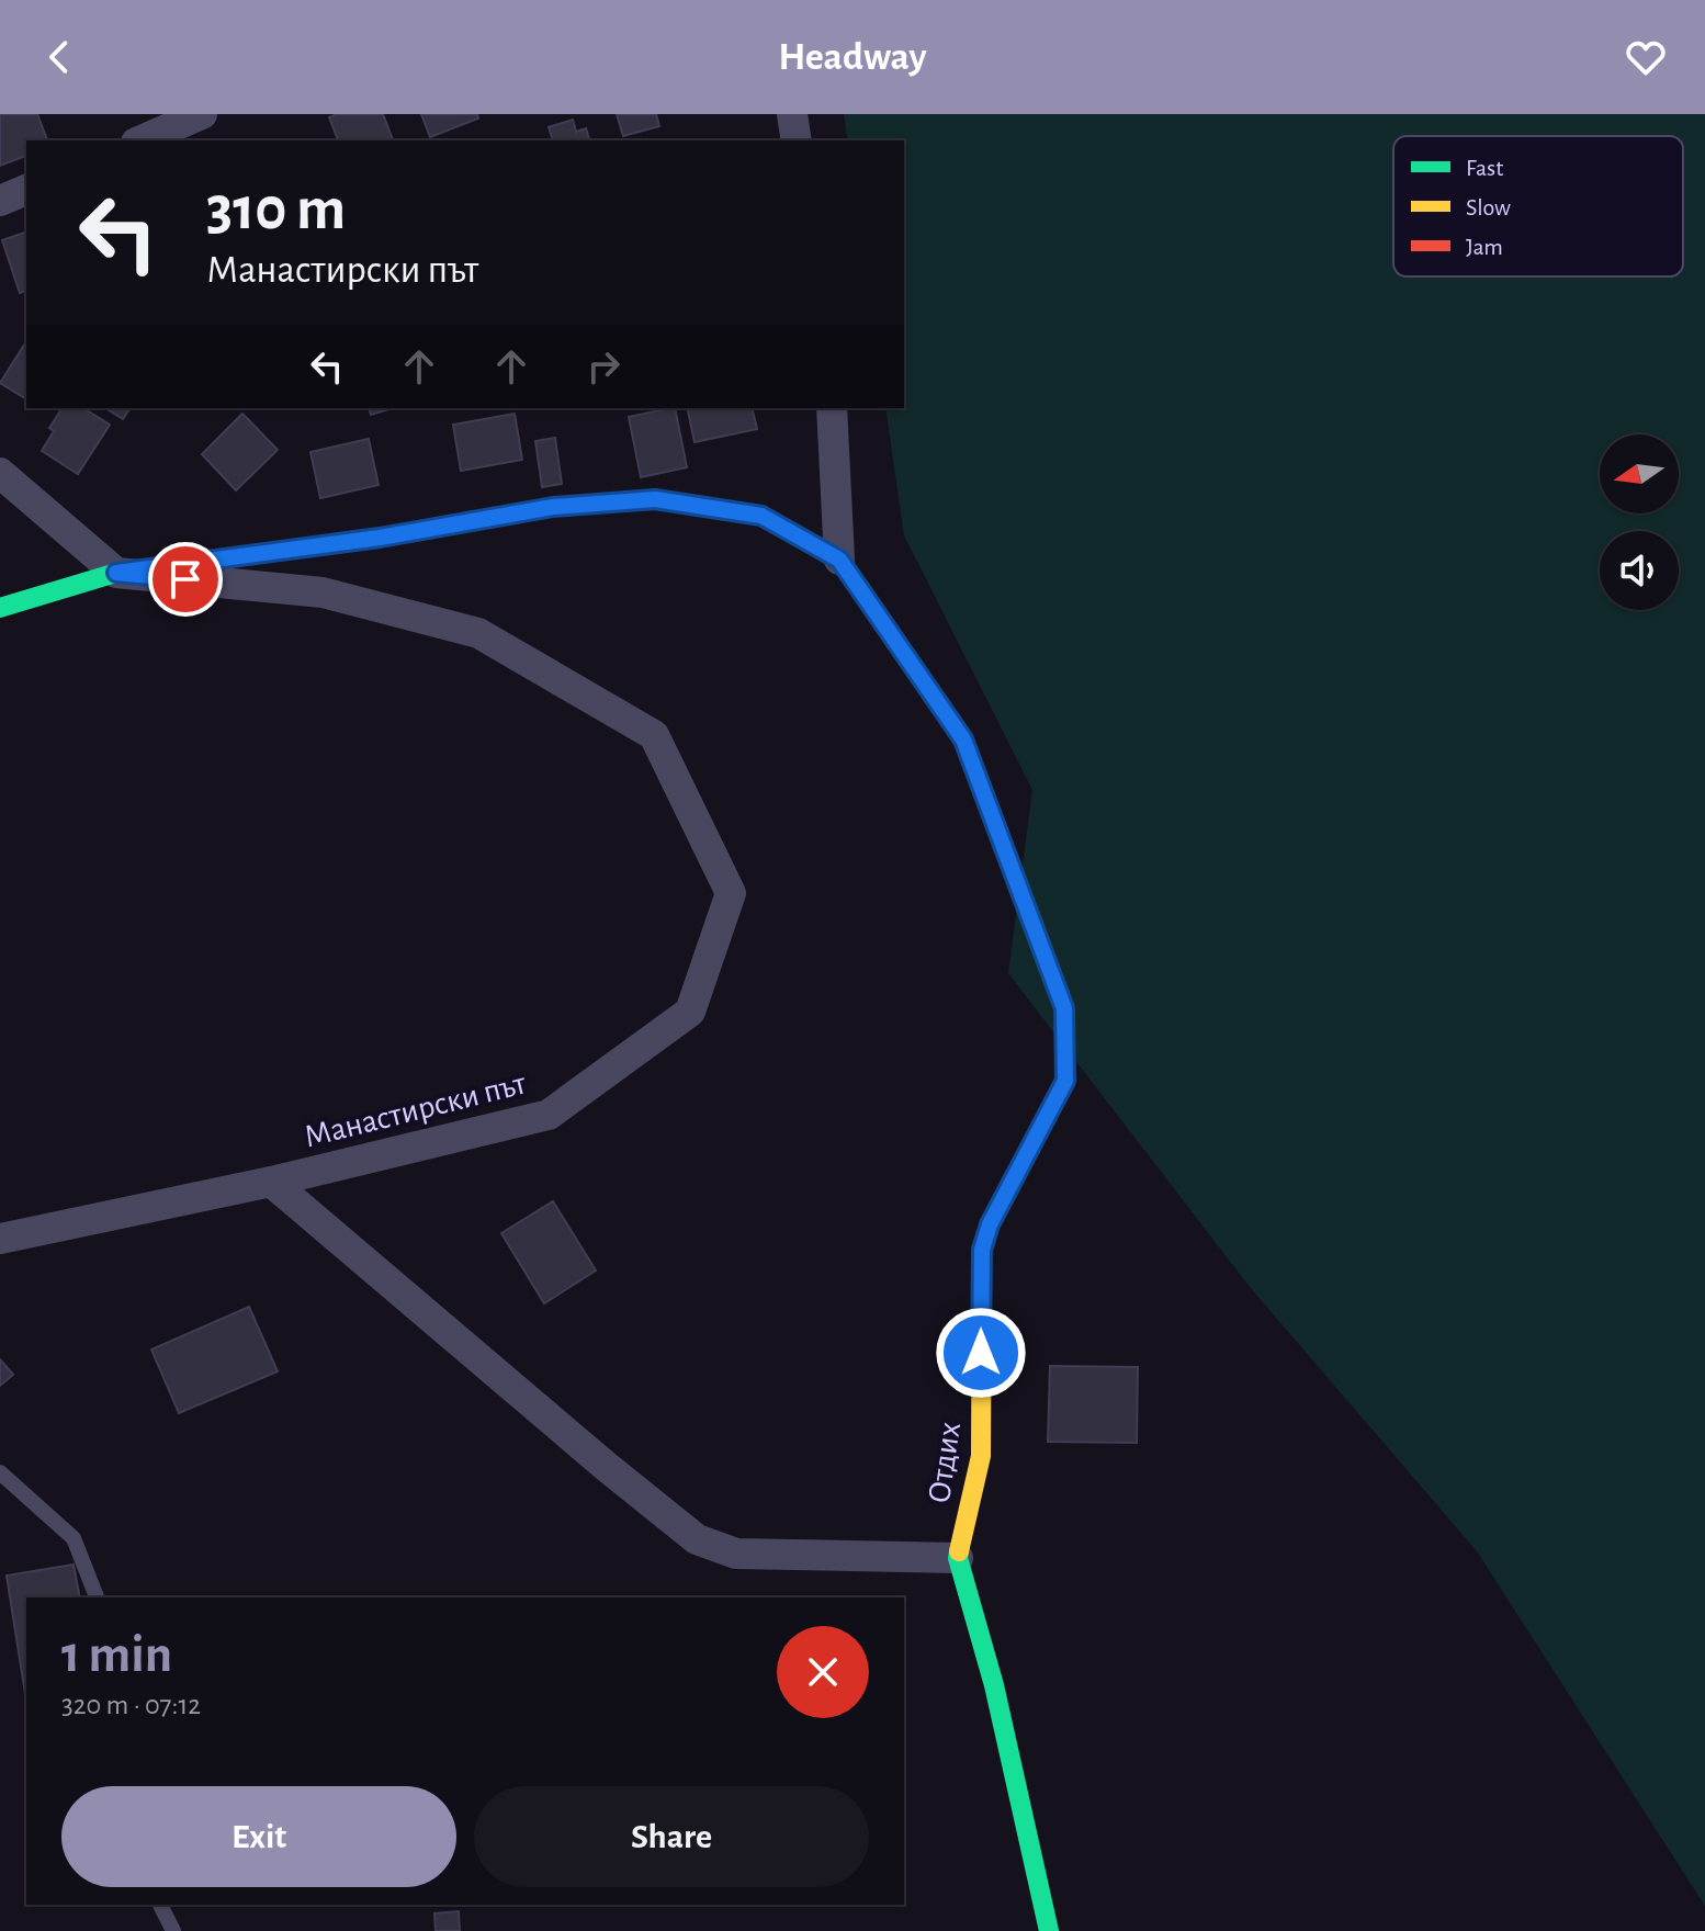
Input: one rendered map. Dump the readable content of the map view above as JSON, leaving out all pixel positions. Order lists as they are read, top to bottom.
{
  "streets": {
    "street": ["Манастирски път", "Отдих"]
  },
  "crossings": [
    ["Манастирски път", "Отдих"]
  ],
  "legend": ["Fast", "Slow", "Jam"],
  "north": "left",
  "page": {
    "header": "Headway",
    "turn": ["310 m", "Манастирски път"],
    "heading": ["1 min", "320 m · 07:12"],
    "buttons": ["Exit", "Share"]
  }
}
